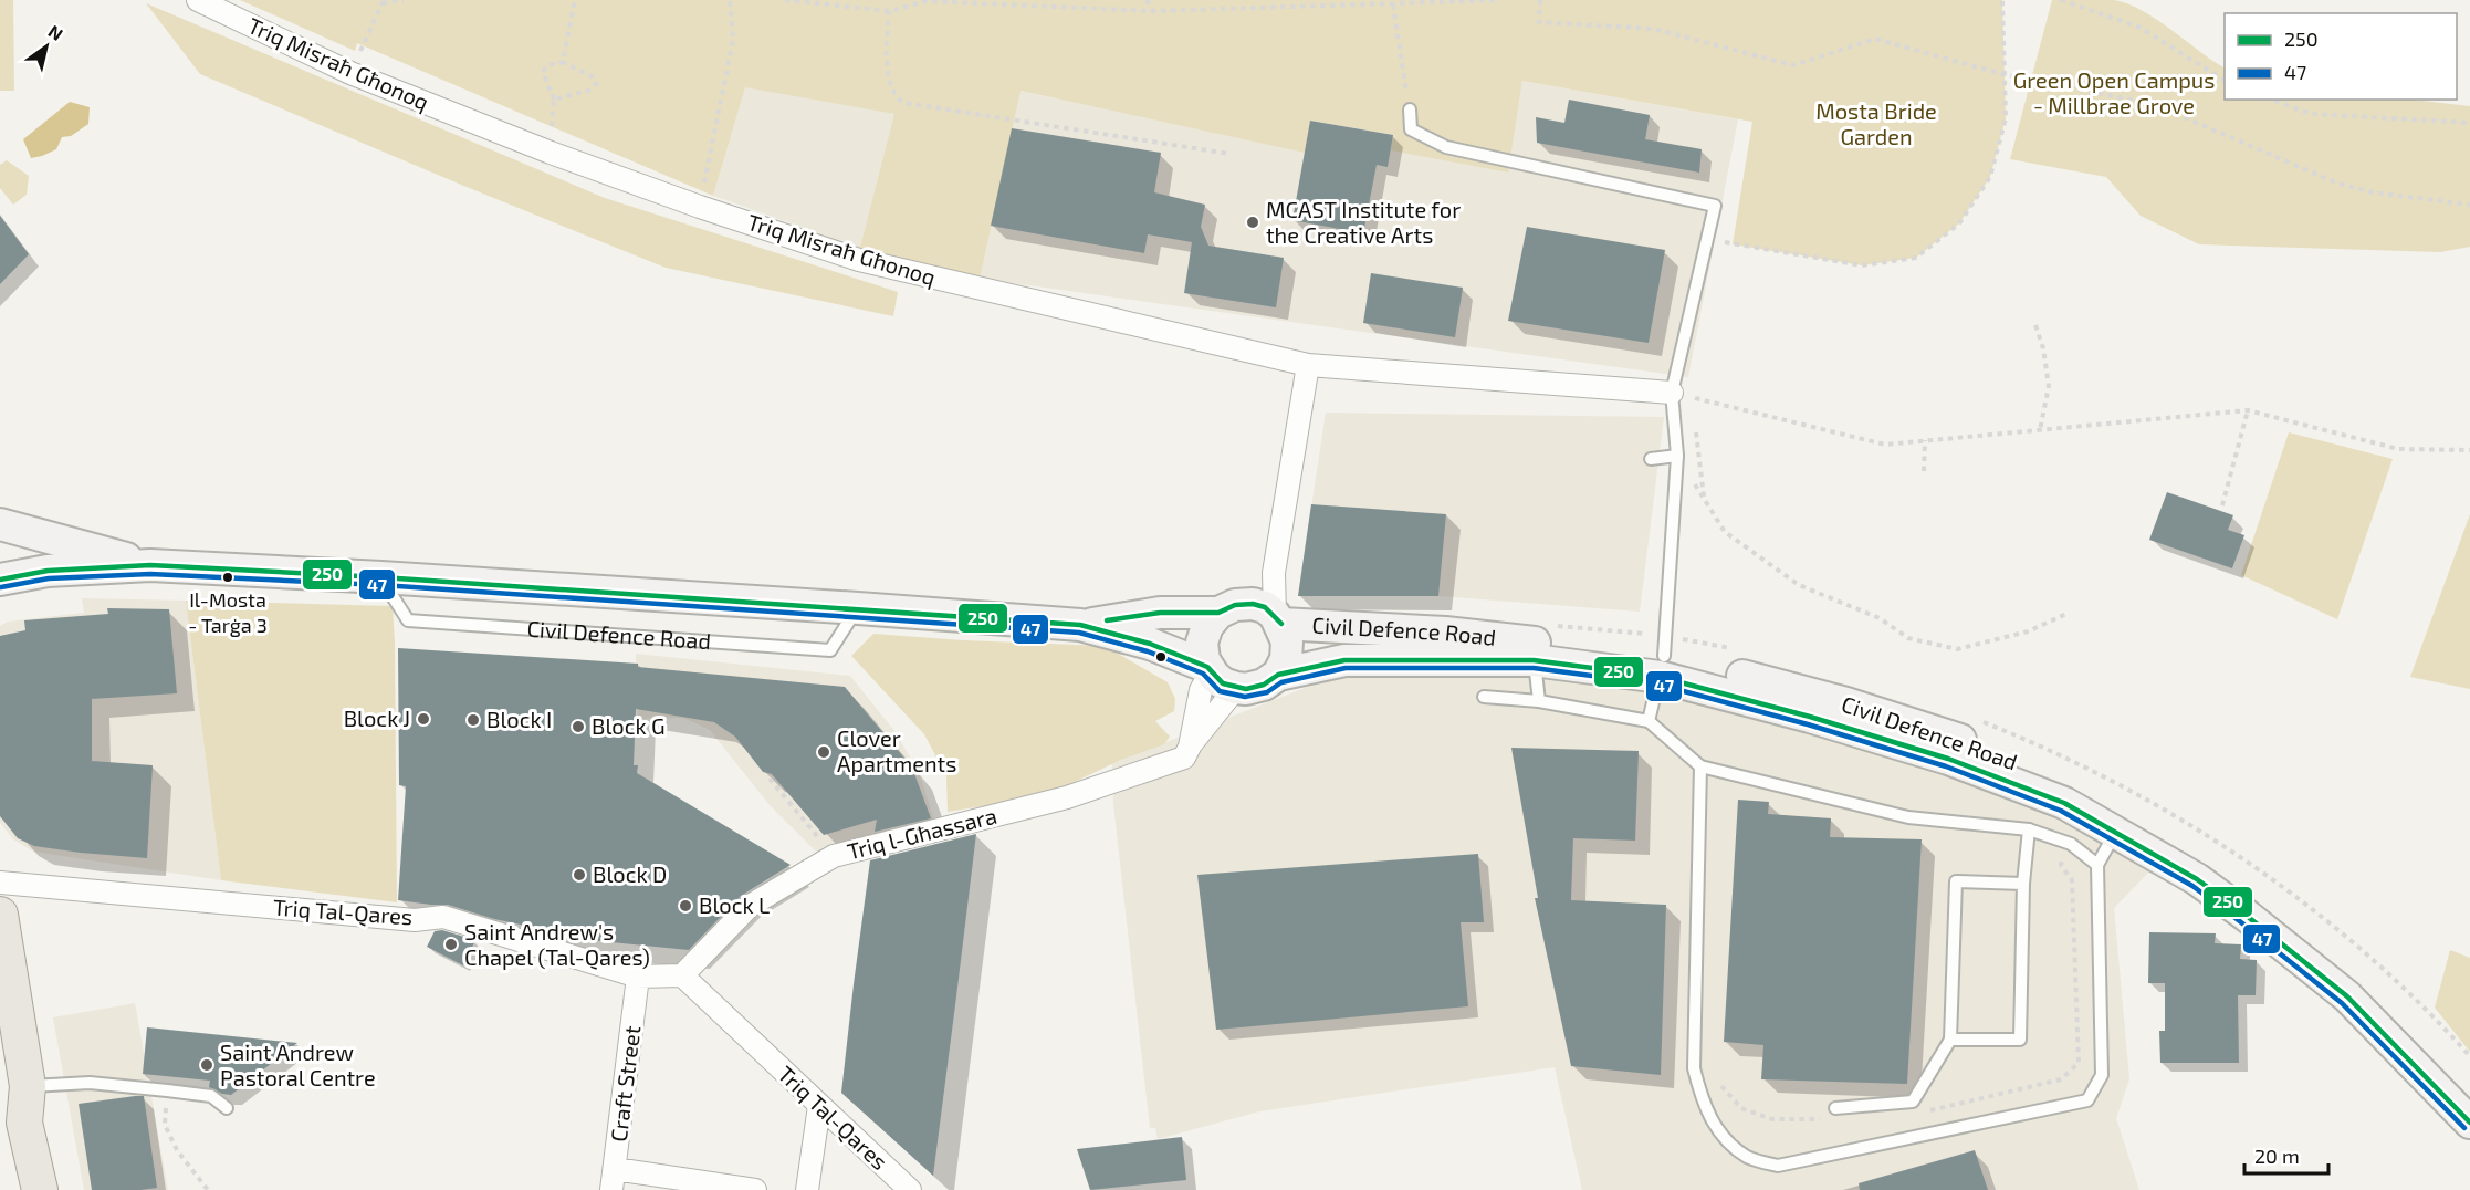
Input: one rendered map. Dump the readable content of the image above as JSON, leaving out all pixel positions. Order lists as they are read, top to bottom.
{
  "streets": {
    "main road": ["Civil Defence Road"],
    "street": [
      "Triq Misraħ Għonoq",
      "Triq l-Għassara",
      "Triq Tal-Qares",
      "Craft Street"
    ]
  },
  "crossings": [
    ["Triq l-Għassara", "Triq Tal-Qares"],
    ["Triq Tal-Qares", "Craft Street"]
  ],
  "parks": ["Green Open Campus - Millbrae Grove", "Mosta Bride Garden"],
  "places": [
    "MCAST Institute for the Creative Arts",
    "Il-Mosta - Tarġa 3",
    "Block J",
    "Block I",
    "Block G",
    "Clover Apartments",
    "Block D",
    "Block L",
    "Saint Andrew's Chapel (Tal-Qares)",
    "Saint Andrew Pastoral Centre"
  ],
  "lines": ["transit line 250", "transit line 47"],
  "legend": ["250", "47"],
  "scale_bar": "20 m",
  "north": "top right"
}
